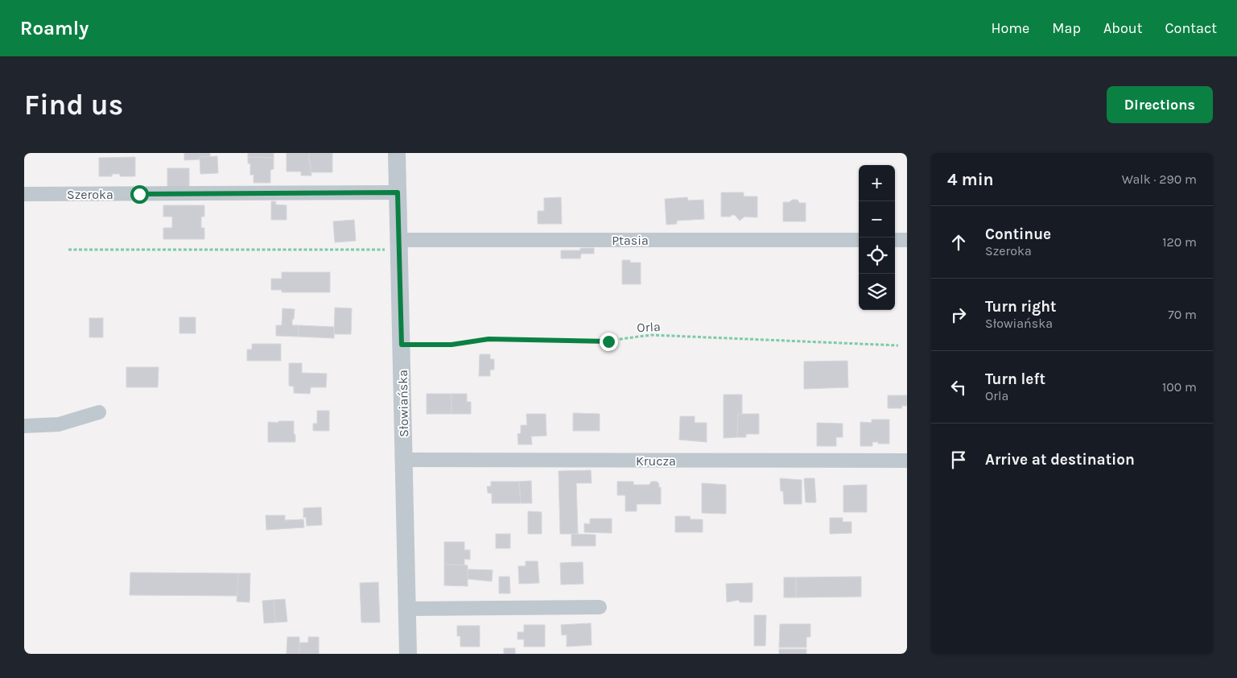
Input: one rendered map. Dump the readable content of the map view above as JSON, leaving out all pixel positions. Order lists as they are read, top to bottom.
{
  "streets": {
    "street": [
      "Szeroka",
      "Ptasia",
      "Słowiańska",
      "Krucza"
    ],
    "path": ["Orla"]
  },
  "crossings": [
    ["Szeroka", "Słowiańska"],
    ["Ptasia", "Słowiańska"],
    ["Orla", "Słowiańska"],
    ["Słowiańska", "Krucza"]
  ],
  "page": {
    "header": "Roamly",
    "nav": [
      "Home",
      "Map",
      "About",
      "Contact"
    ],
    "buttons": "Directions",
    "title": "Find us",
    "heading": ["4 min", "Walk · 290 m"],
    "map_buttons": ["+", "−"],
    "list": [
      ["Continue", "Szeroka", "120 m"],
      ["Turn right", "Słowiańska", "70 m"],
      ["Turn left", "Orla", "100 m"],
      "Arrive at destination"
    ]
  }
}
